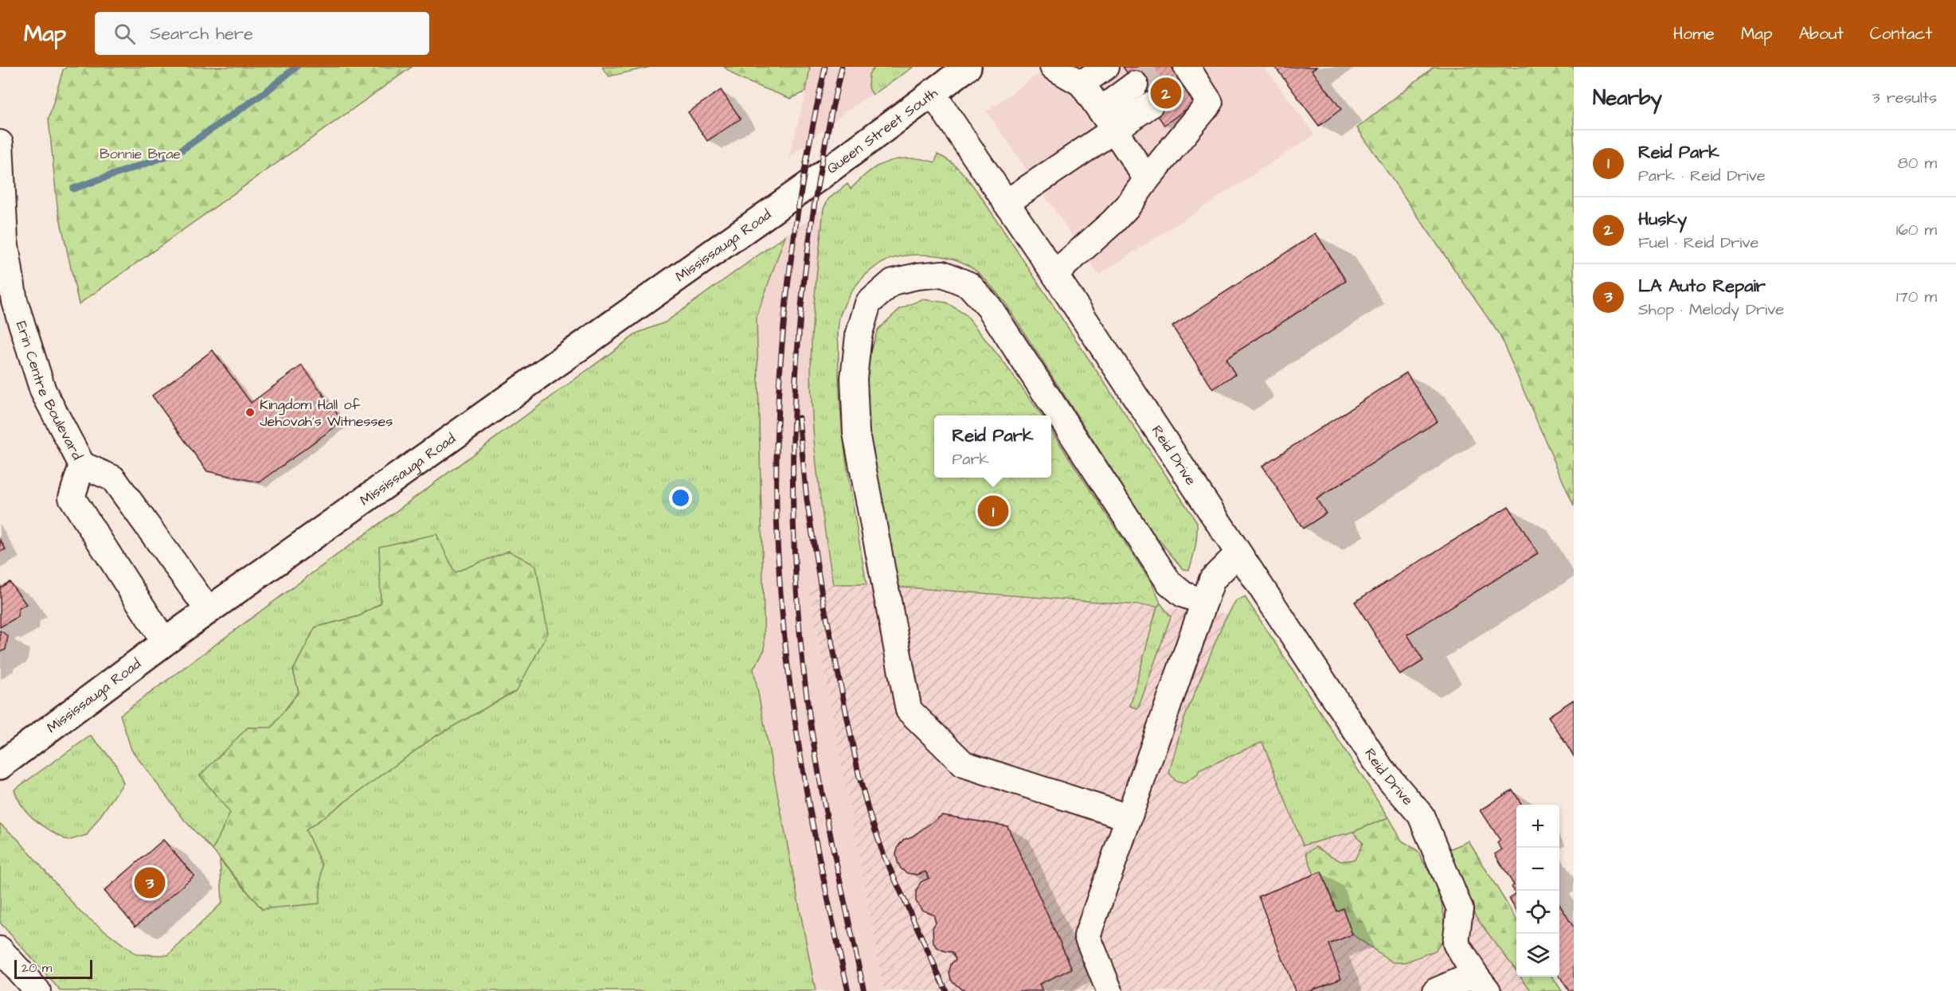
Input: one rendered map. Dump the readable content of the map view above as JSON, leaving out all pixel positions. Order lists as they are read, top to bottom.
{
  "streets": {
    "main road": ["Queen Street South", "Mississauga Road"],
    "street": ["Erin Centre Boulevard", "Reid Drive"]
  },
  "crossings": [
    ["Queen Street South", "Mississauga Road"],
    ["Queen Street South", "Reid Drive"],
    ["Mississauga Road", "Erin Centre Boulevard"]
  ],
  "parks": ["Bonnie Brae"],
  "places": ["Kingdom Hall of Jehovah's Witnesses"],
  "scale_bar": "20 m",
  "page": {
    "header": "Map",
    "search": "Search here",
    "nav": [
      "Home",
      "Map",
      "About",
      "Contact"
    ],
    "heading": ["Nearby", "3 results"],
    "pins": ["2", "1", "3"],
    "list": [
      {
        "mark": "1",
        "name": "Reid Park",
        "note": "Park · Reid Drive",
        "value": "80 m"
      },
      {
        "mark": "2",
        "name": "Husky",
        "note": "Fuel · Reid Drive",
        "value": "160 m"
      },
      {
        "mark": "3",
        "name": "LA Auto Repair",
        "note": "Shop · Melody Drive",
        "value": "170 m"
      }
    ],
    "popup": ["Reid Park", "Park"],
    "map_buttons": ["+", "−"],
    "scale": "20 m"
  }
}
